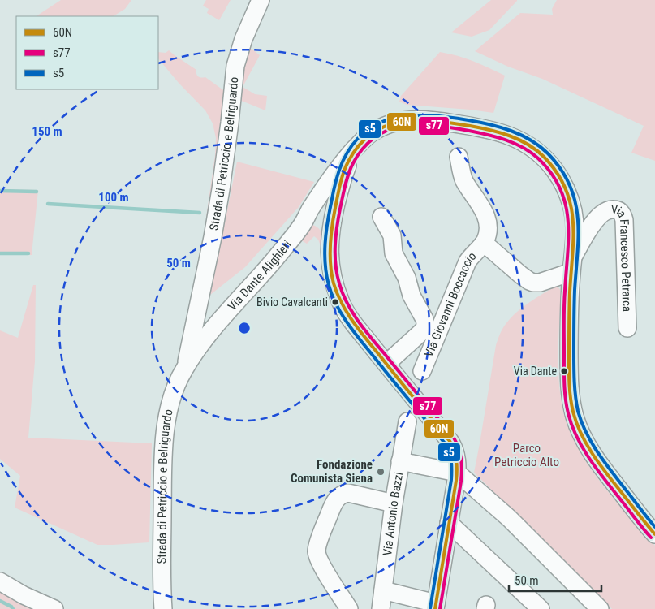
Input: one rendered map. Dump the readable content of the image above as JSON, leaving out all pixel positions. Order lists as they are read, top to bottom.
{
  "streets": {
    "street": [
      "Strada di Petriccio e Belriguardo",
      "Via Francesco Petrarca",
      "Via Dante Alighieri",
      "Via Giovanni Boccaccio",
      "Via Antonio Bazzi"
    ]
  },
  "crossings": [
    ["Strada di Petriccio e Belriguardo", "Via Dante Alighieri"],
    ["Via Francesco Petrarca", "Via Dante Alighieri"],
    ["Via Francesco Petrarca", "Via Giovanni Boccaccio"],
    ["Via Dante Alighieri", "Via Giovanni Boccaccio"]
  ],
  "parks": ["Parco Petriccio Alto"],
  "places": ["Bivio Cavalcanti", "Via Dante", "Fondazione Comunista Siena"],
  "lines": ["transit line s5", "transit line 60N", "transit line s77"],
  "legend": ["60N", "s77", "s5"],
  "scale_bar": "50 m",
  "rings": ["150 m", "100 m", "50 m"]
}
